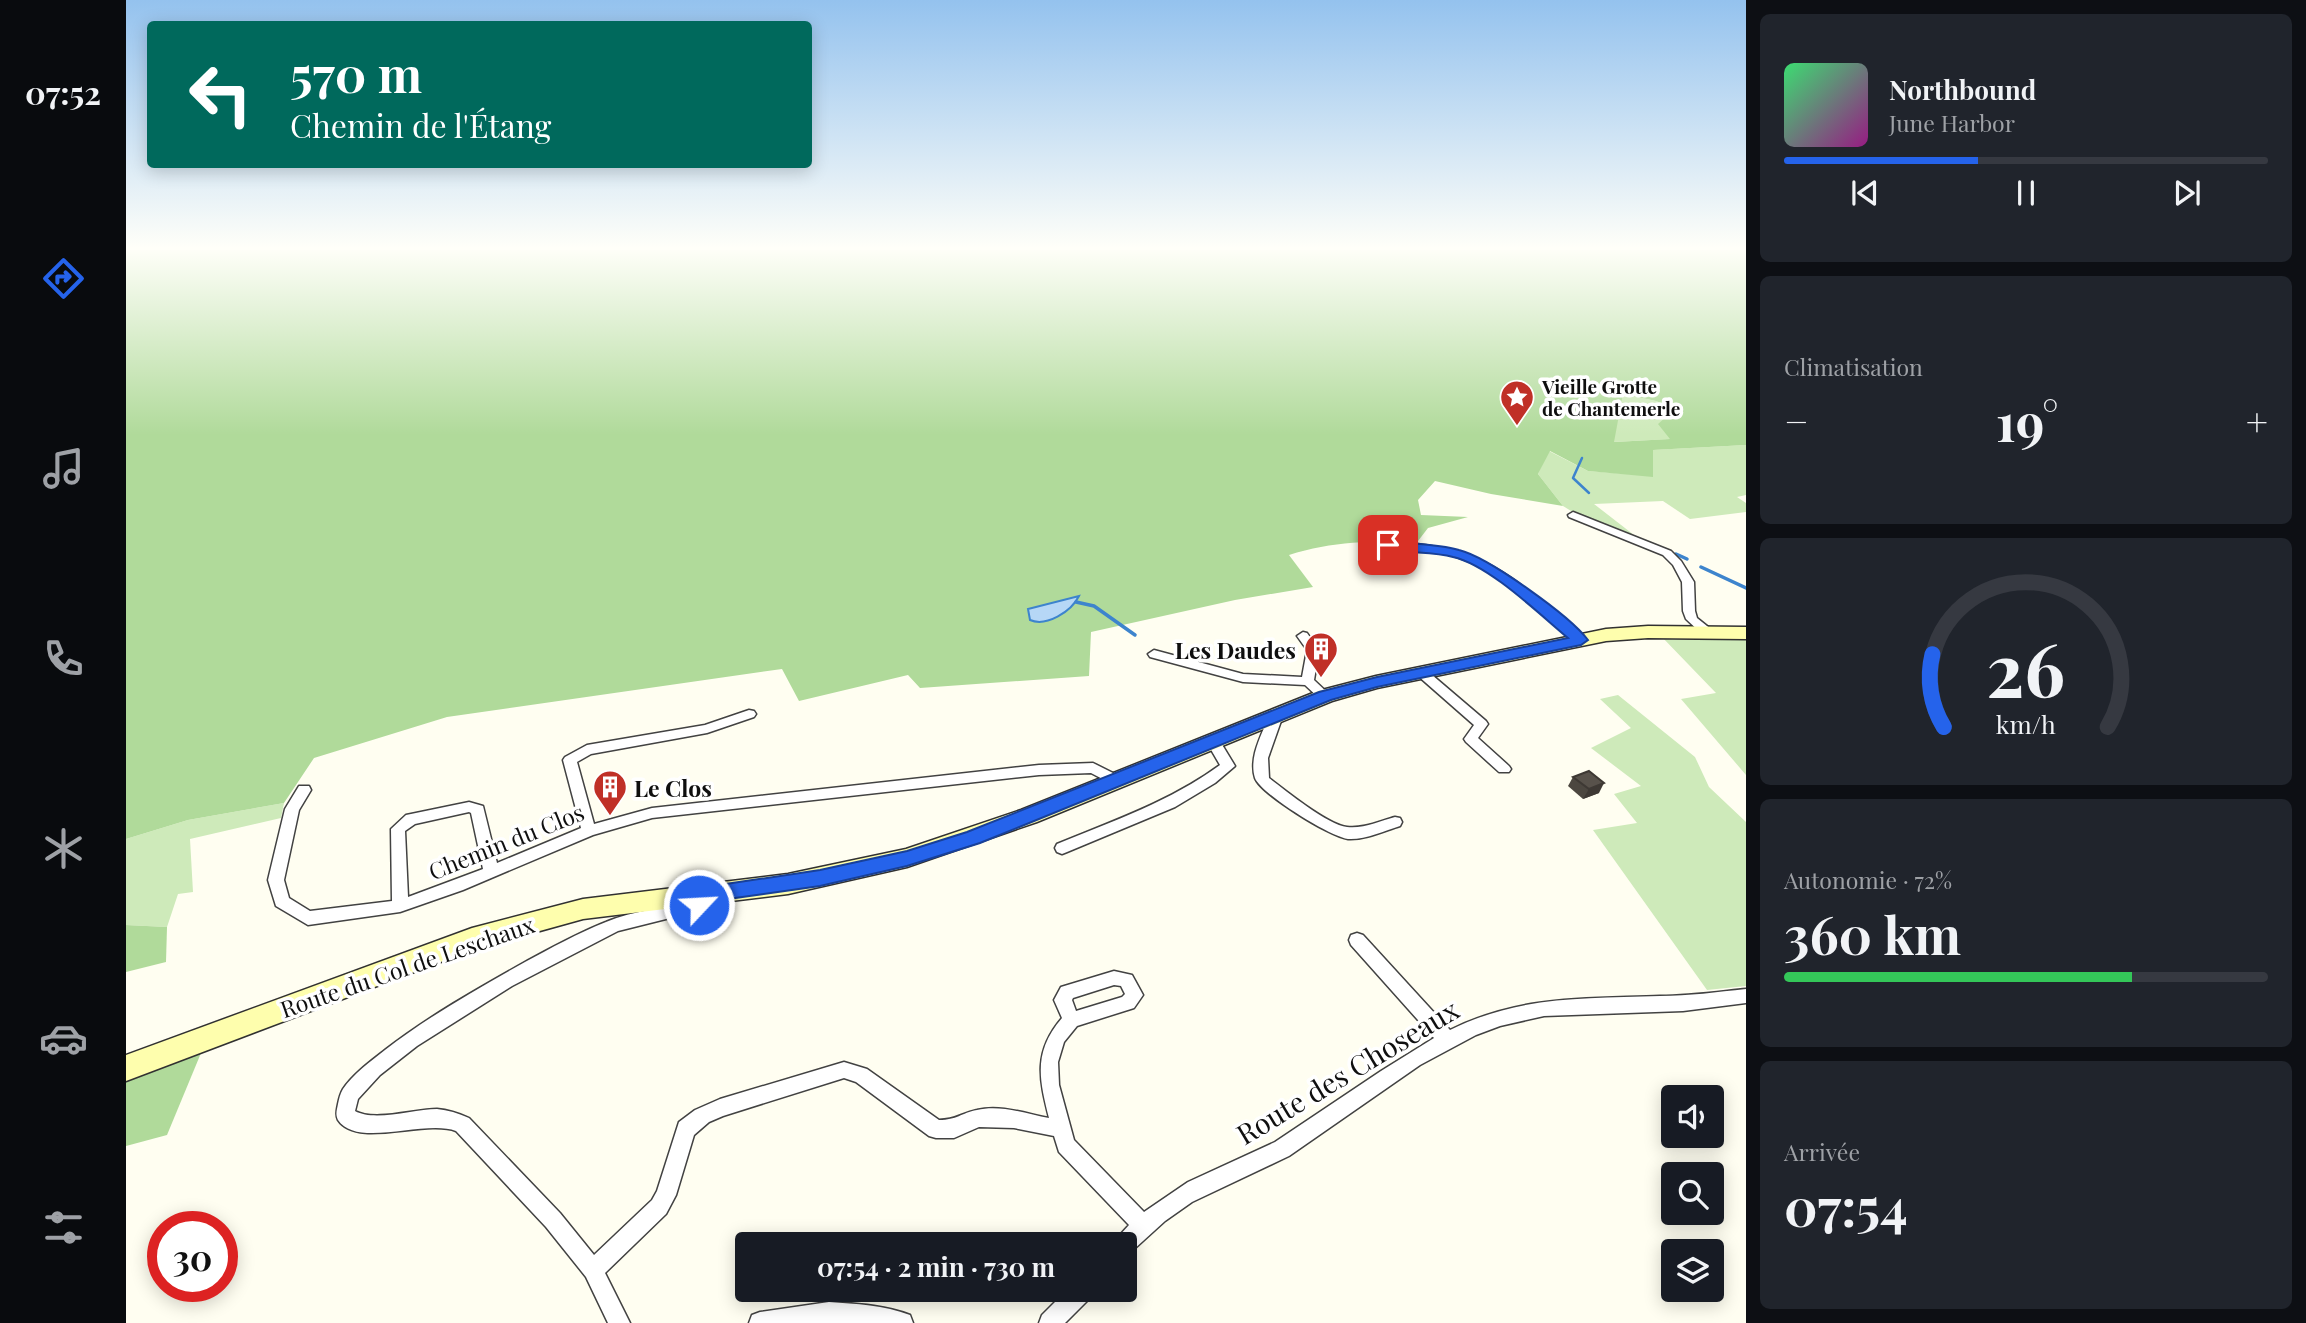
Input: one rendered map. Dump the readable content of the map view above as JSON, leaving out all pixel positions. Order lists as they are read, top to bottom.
{
  "streets": {
    "main road": ["Route du Col de Leschaux"],
    "street": ["Chemin du Clos", "Route des Choseaux"]
  },
  "crossings": [
    ["Chemin du Clos", "Route du Col de Leschaux"]
  ],
  "places": {
    "place": ["Vieille Grotte de Chantemerle"],
    "building": ["Les Daudes", "Le Clos"]
  },
  "page": {
    "tabs": "07:52",
    "turn": ["570 m", "Chemin de l'Étang"],
    "song": ["Northbound", "June Harbor"],
    "tile": [
      "Climatisation",
      ["Autonomie · 72%", "360 km"],
      ["Arrivée", "07:54"]
    ],
    "heat": ["−", "19°", "+"],
    "limit": "30",
    "trip": "07:54 · 2 min · 730 m",
    "gauge": ["26", "km/h"]
  }
}
